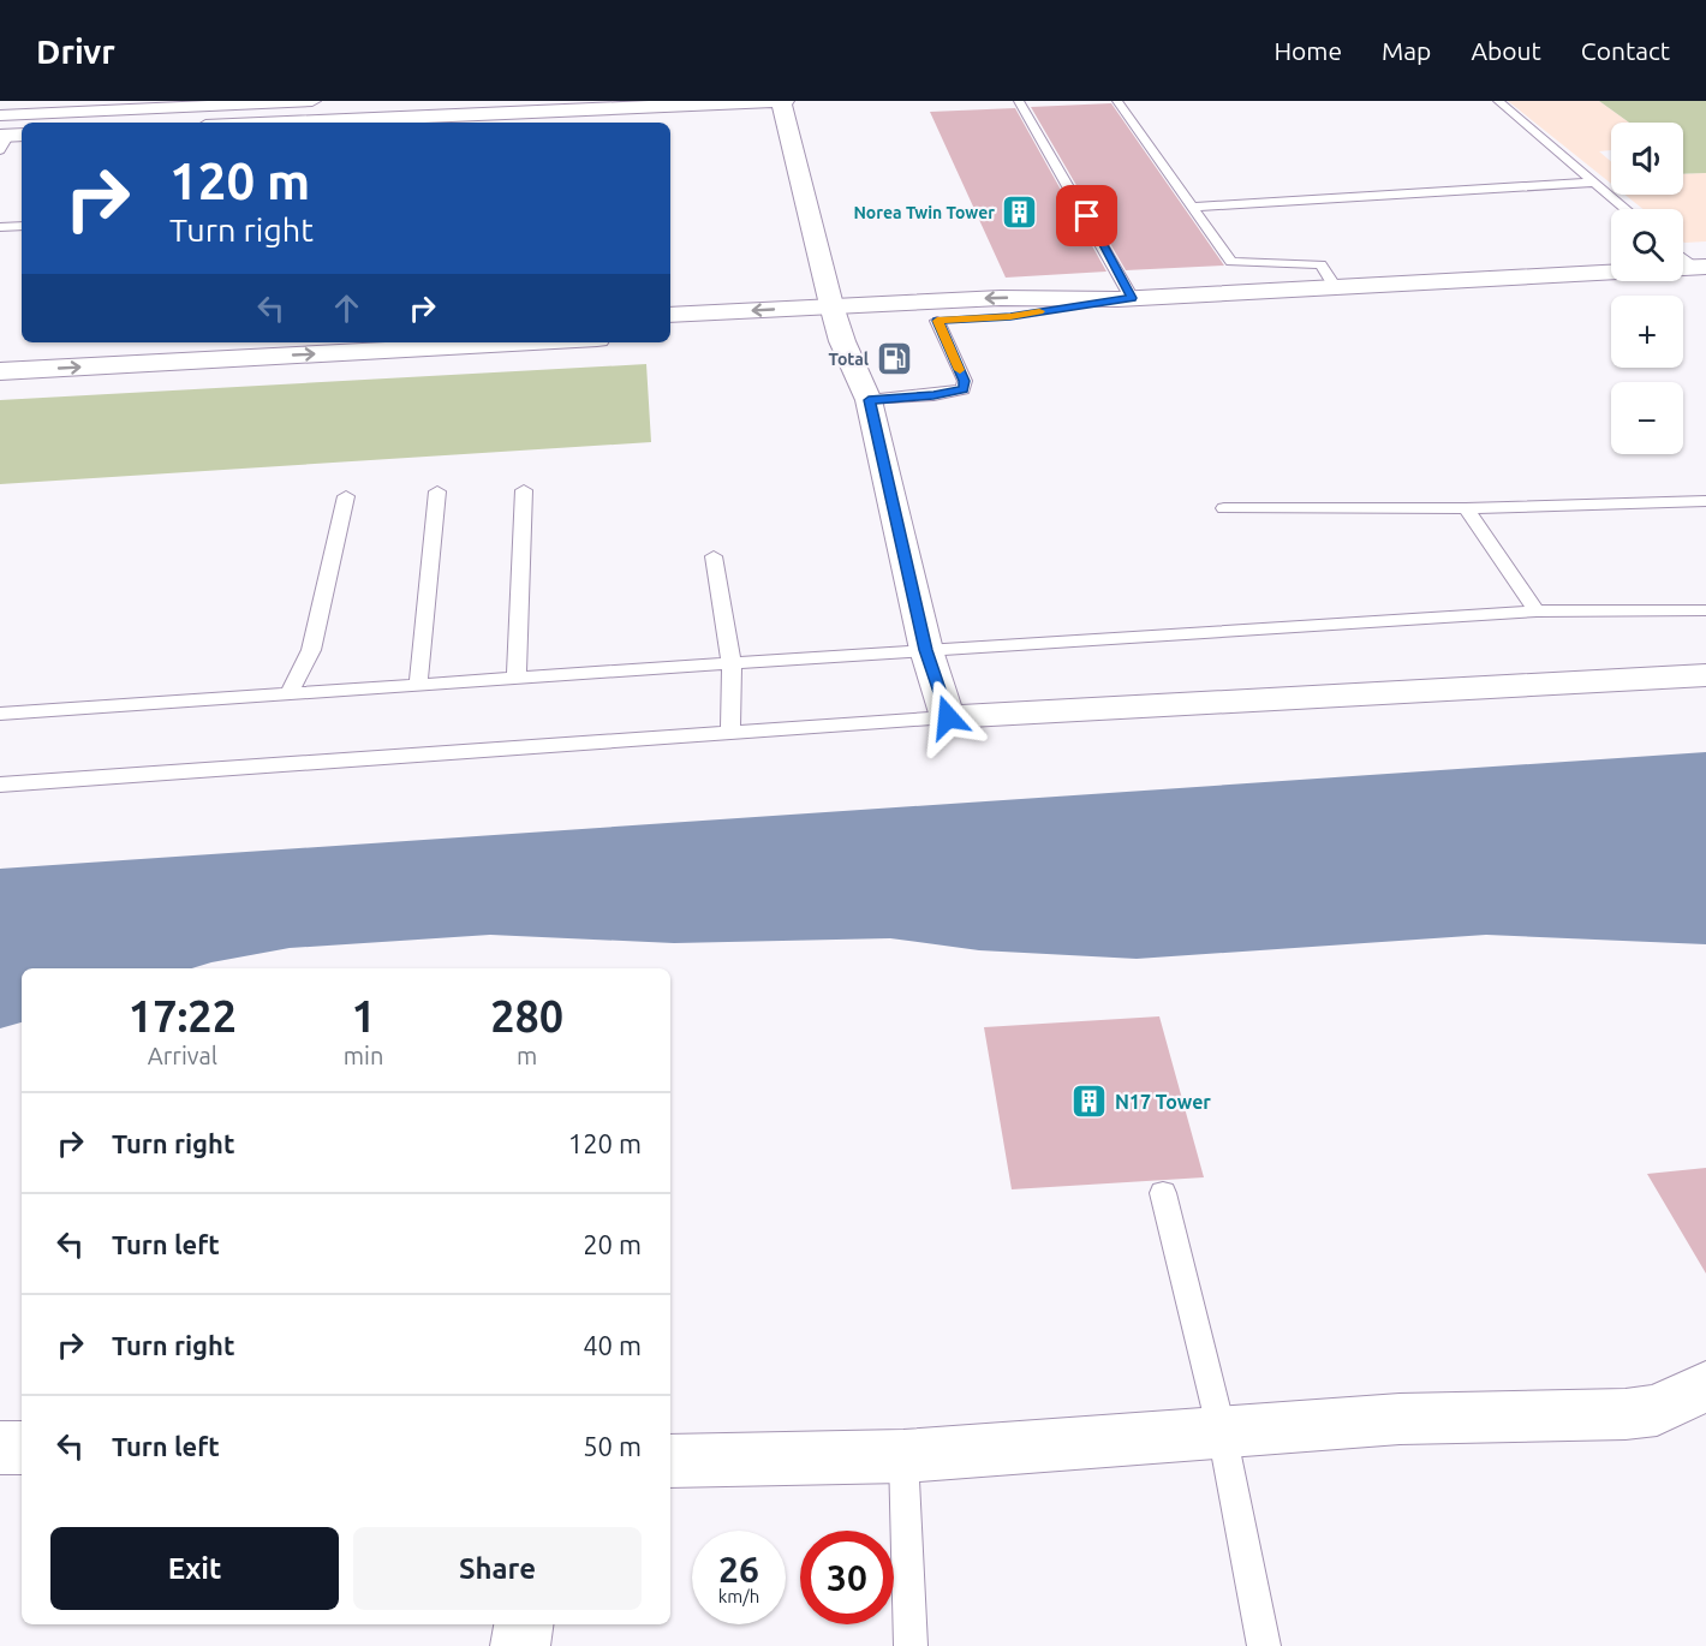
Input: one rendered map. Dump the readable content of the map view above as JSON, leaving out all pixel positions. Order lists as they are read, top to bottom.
{
  "places": {
    "building": ["Norea Twin Tower", "N17 Tower"],
    "fuel station": ["Total"]
  },
  "page": {
    "header": "Drivr",
    "nav": [
      "Home",
      "Map",
      "About",
      "Contact"
    ],
    "map_buttons": ["+", "−"],
    "turn": ["120 m", "Turn right"],
    "eta": [
      "17:22",
      "Arrival",
      "1",
      "min",
      "280",
      "m"
    ],
    "list": [
      {
        "name": "Turn right",
        "value": "120 m"
      },
      {
        "name": "Turn left",
        "value": "20 m"
      },
      {
        "name": "Turn right",
        "value": "40 m"
      },
      {
        "name": "Turn left",
        "value": "50 m"
      }
    ],
    "buttons": ["Exit", "Share"],
    "speed": "26 km/h",
    "limit": "30"
  }
}
